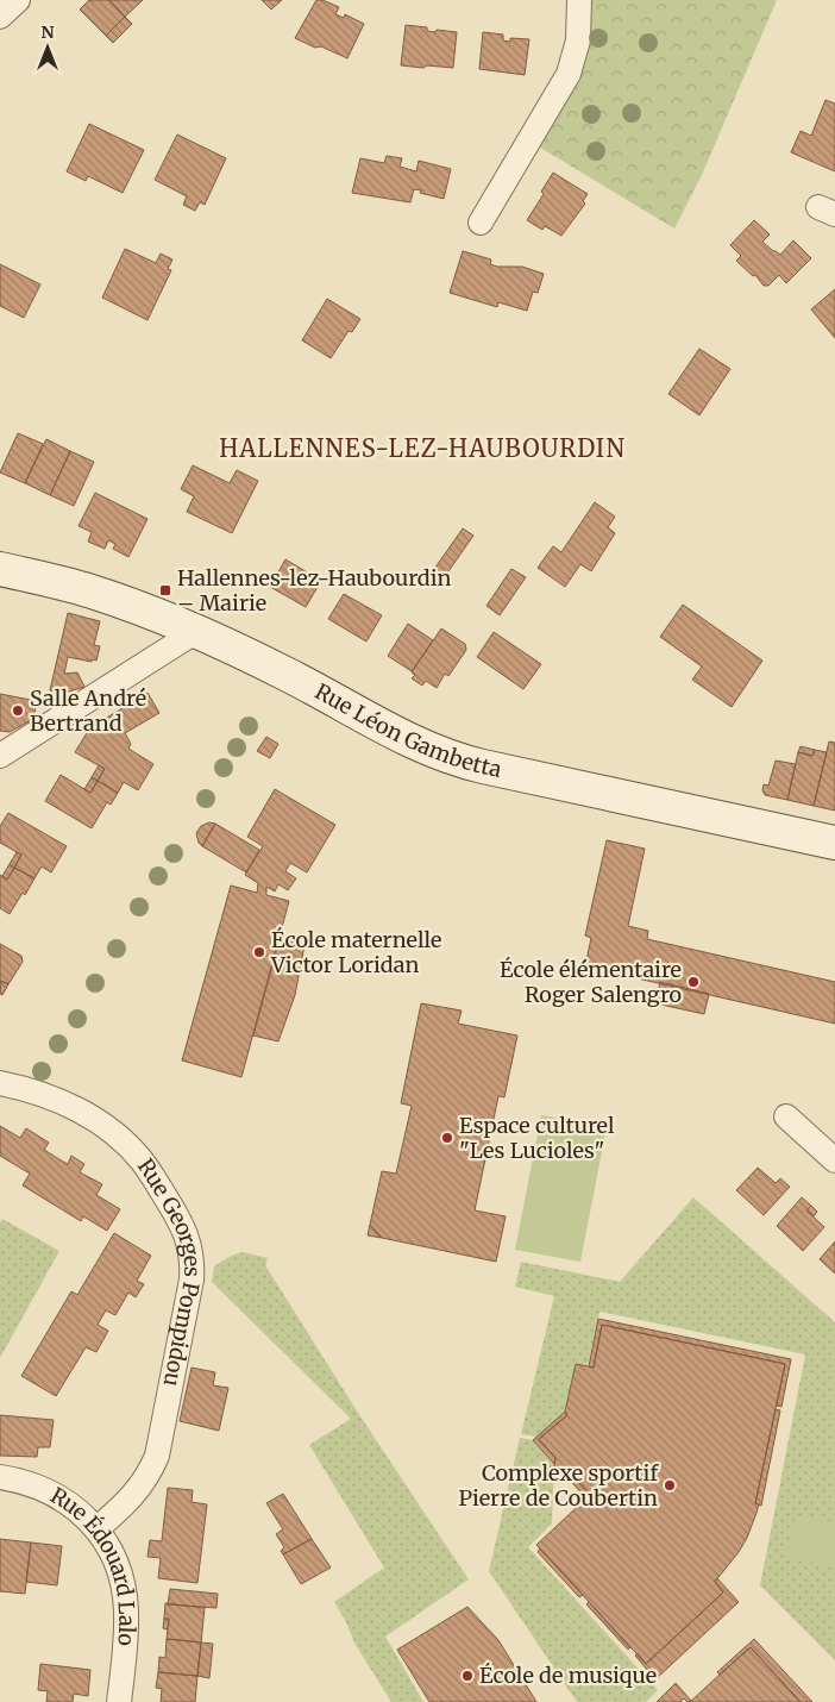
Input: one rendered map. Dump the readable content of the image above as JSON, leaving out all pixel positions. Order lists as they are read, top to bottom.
{
  "streets": {
    "street": ["Rue Léon Gambetta", "Rue Georges Pompidou", "Rue Édouard Lalo"]
  },
  "crossings": [
    ["Rue Georges Pompidou", "Rue Édouard Lalo"]
  ],
  "districts": ["HALLENNES-LEZ-HAUBOURDIN"],
  "places": {
    "transit": ["Hallennes-lez-Haubourdin – Mairie"],
    "other": [
      "Salle André Bertrand",
      "École maternelle Victor Loridan",
      "École élémentaire Roger Salengro",
      "Espace culturel \"Les Lucioles\"",
      "Complexe sportif Pierre de Coubertin",
      "École de musique"
    ]
  },
  "north": "top"
}
